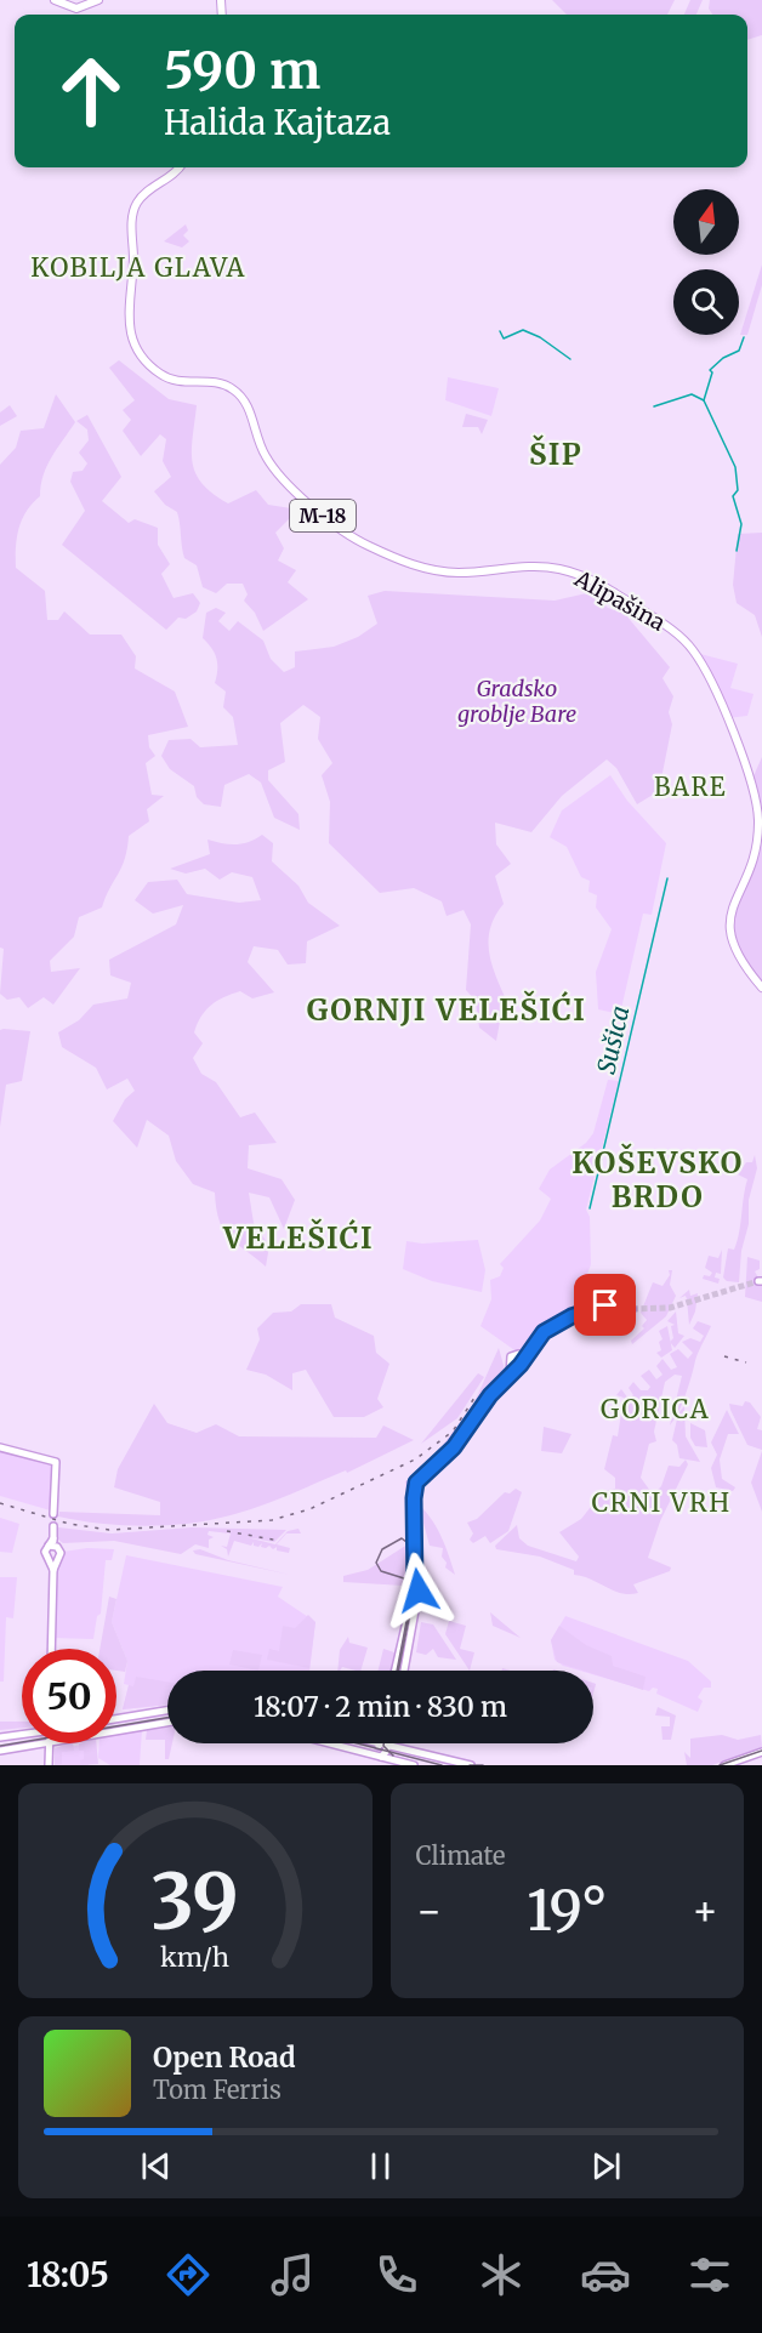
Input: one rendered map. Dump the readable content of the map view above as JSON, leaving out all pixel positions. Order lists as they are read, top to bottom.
{
  "streets": {
    "main road": ["M-18", "Alipašina"]
  },
  "districts": [
    "KOBILJA GLAVA",
    "ŠIP",
    "BARE",
    "GORNJI VELEŠIĆI",
    "KOŠEVSKO BRDO",
    "VELEŠIĆI",
    "GORICA",
    "CRNI VRH"
  ],
  "water": ["Sušica"],
  "parks": ["Gradsko groblje Bare"],
  "north": "top",
  "page": {
    "turn": ["590 m", "Halida Kajtaza"],
    "limit": "50",
    "trip": "18:07 · 2 min · 830 m",
    "tile": "Climate",
    "heat": ["−", "19°", "+"],
    "song": ["Open Road", "Tom Ferris"],
    "tabs": "18:05",
    "gauge": ["39", "km/h"]
  }
}
